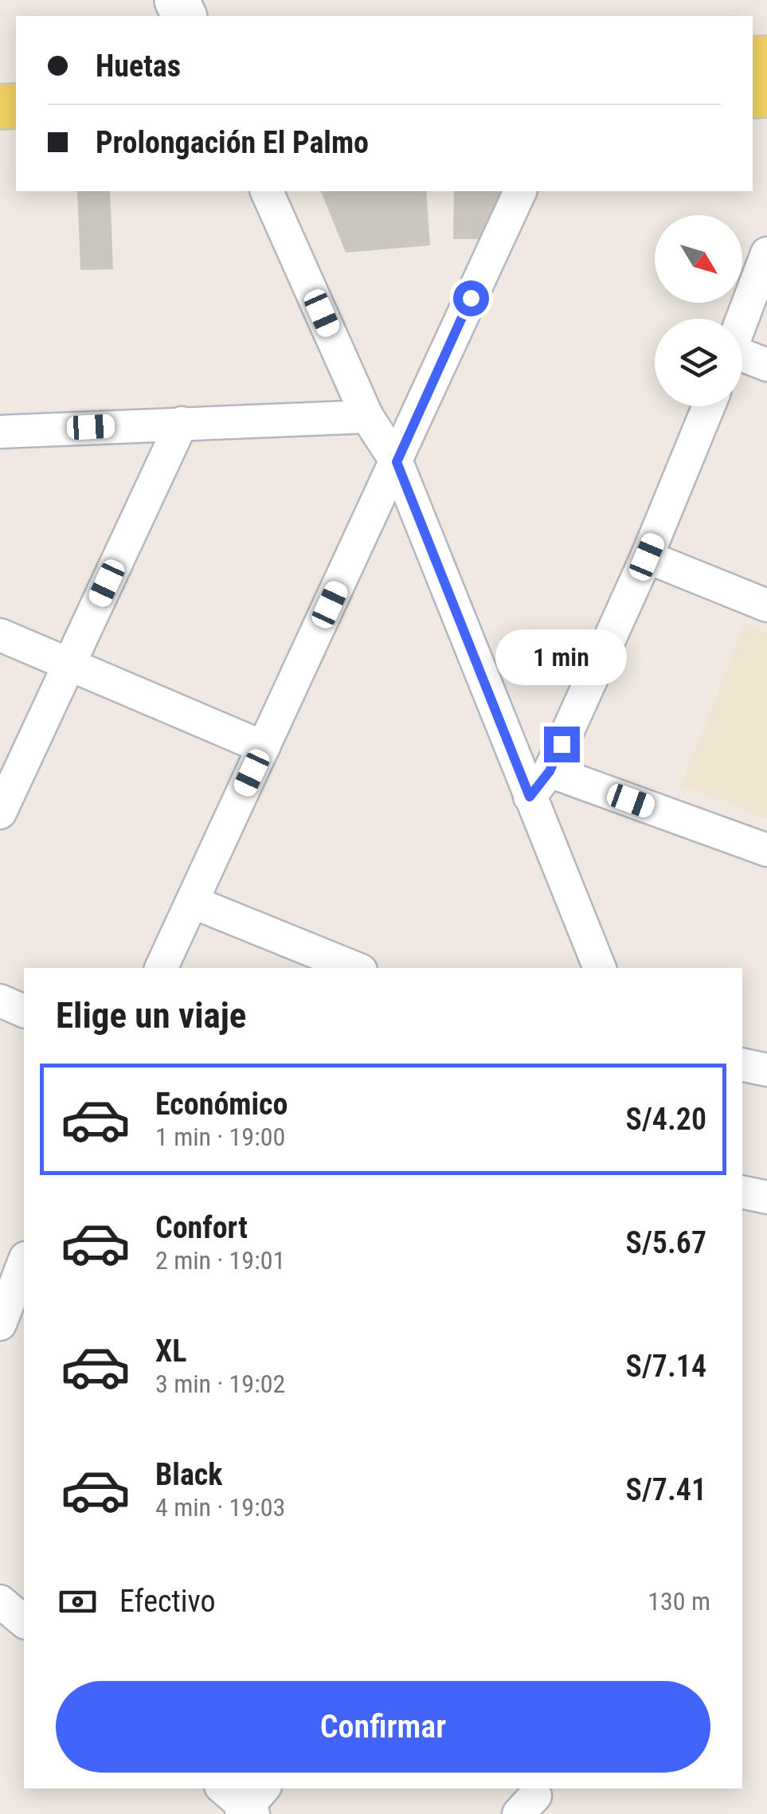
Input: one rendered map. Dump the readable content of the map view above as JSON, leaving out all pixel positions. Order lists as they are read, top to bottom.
{
  "north": "bottom right",
  "page": {
    "banner": ["Huetas", "Prolongación El Palmo"],
    "bubble": "1 min",
    "heading": "Elige un viaje",
    "list": [
      {
        "name": "Económico",
        "note": "1 min · 19:00",
        "value": "S/4.20"
      },
      {
        "name": "Confort",
        "note": "2 min · 19:01",
        "value": "S/5.67"
      },
      {
        "name": "XL",
        "note": "3 min · 19:02",
        "value": "S/7.14"
      },
      {
        "name": "Black",
        "note": "4 min · 19:03",
        "value": "S/7.41"
      }
    ],
    "pay": ["Efectivo", "130 m"],
    "buttons": "Confirmar"
  }
}
